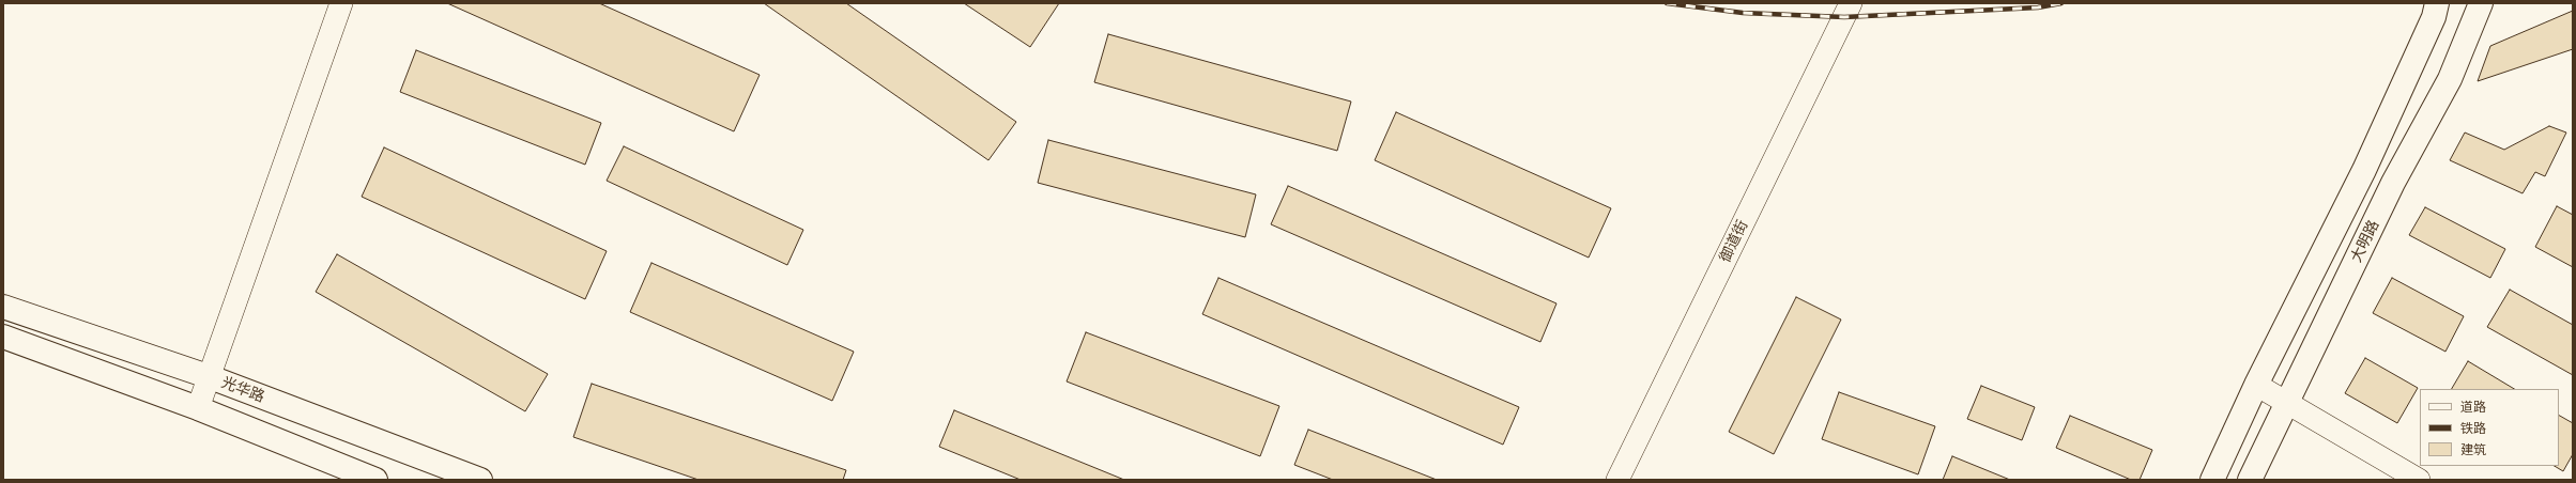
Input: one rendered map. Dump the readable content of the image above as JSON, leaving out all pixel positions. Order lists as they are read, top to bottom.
{
  "streets": {
    "main road": ["大明路", "光华路"],
    "street": ["御道街"]
  },
  "legend": ["道路", "铁路", "建筑"]
}
